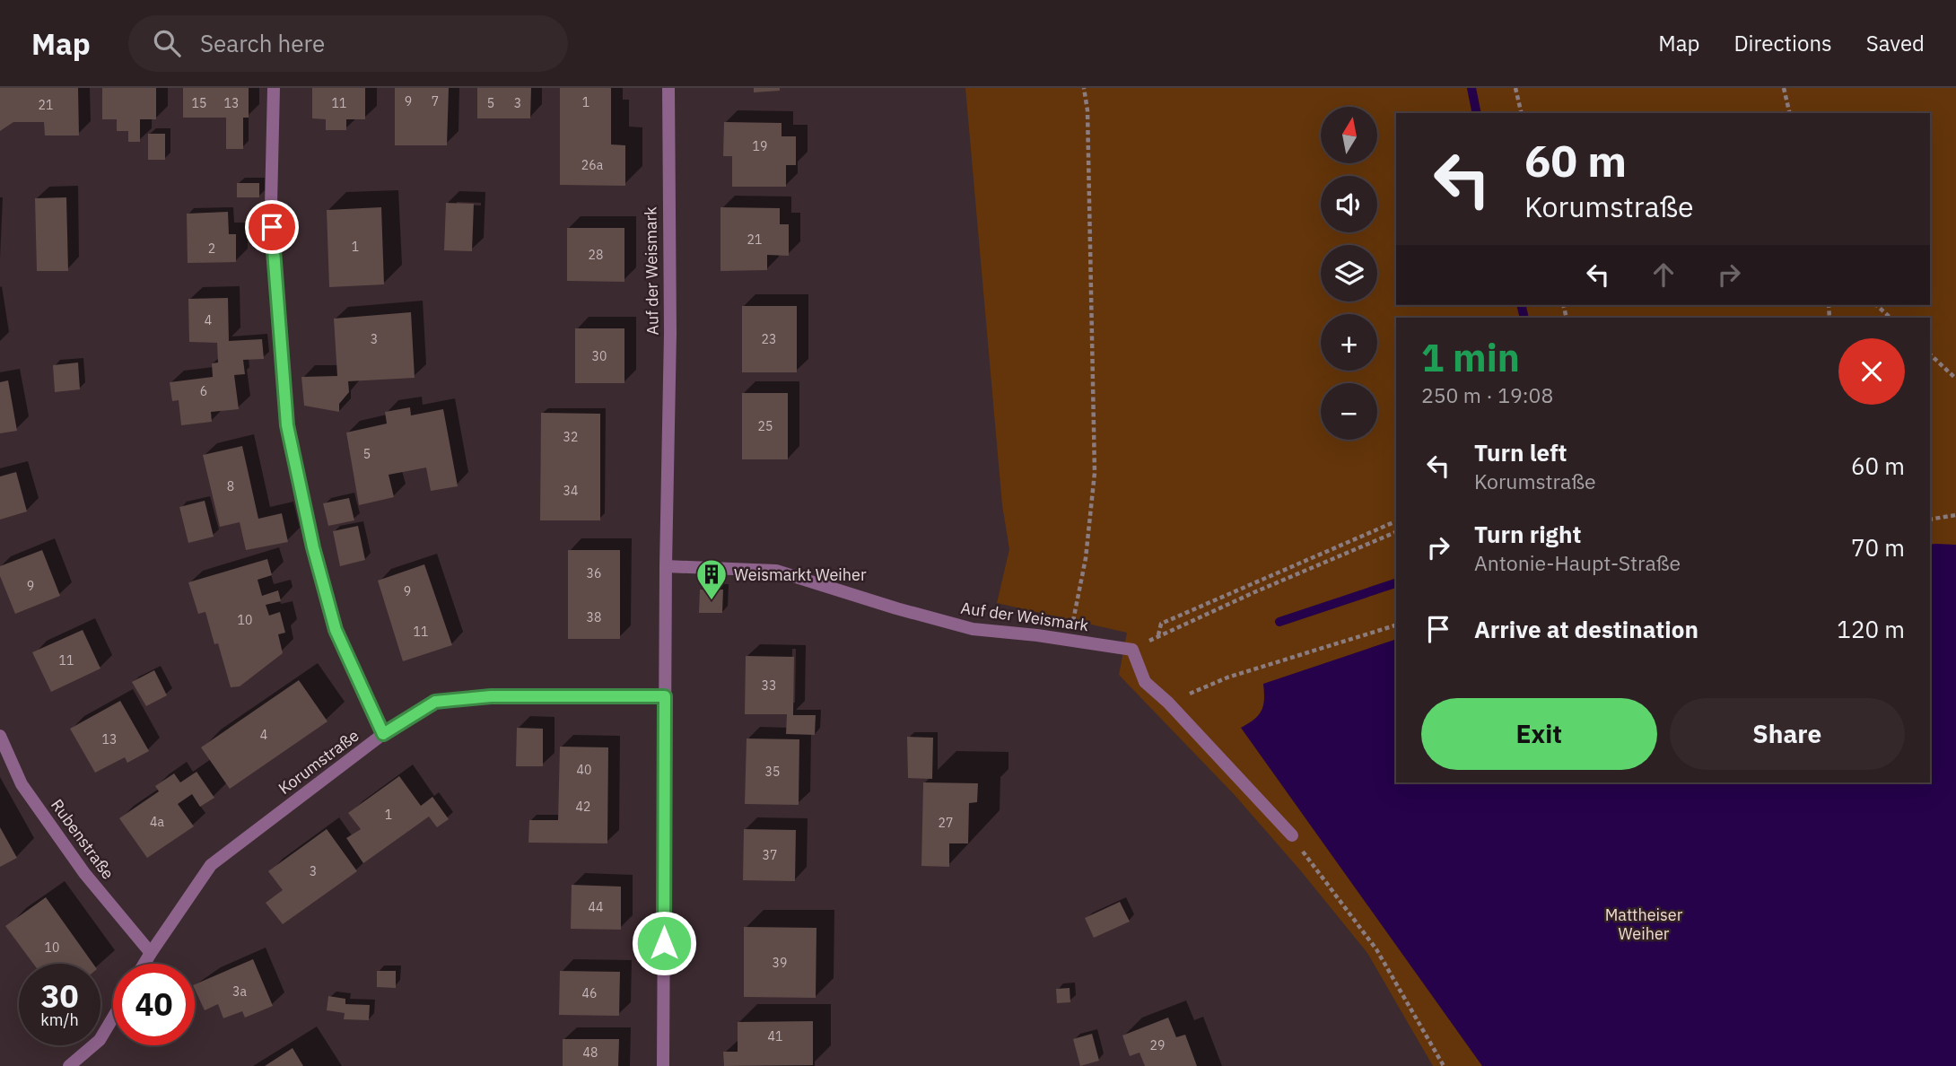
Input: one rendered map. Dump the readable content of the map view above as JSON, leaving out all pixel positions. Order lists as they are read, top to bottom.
{
  "streets": {
    "street": ["Auf der Weismark", "Korumstraße", "Rubenstraße"]
  },
  "crossings": [
    ["Auf der Weismark", "Korumstraße"],
    ["Korumstraße", "Rubenstraße"]
  ],
  "parks": ["Mattheiser Weiher"],
  "places": {
    "building": ["Weismarkt Weiher"]
  },
  "house_numbers": [
    "9",
    "7",
    "1",
    "15",
    "13",
    "11",
    "5",
    "3",
    "21",
    "19",
    "26a",
    "21",
    "1",
    "2",
    "28",
    "4",
    "3",
    "23",
    "30",
    "6",
    "25",
    "32",
    "5",
    "8",
    "34",
    "36",
    "9",
    "9",
    "38",
    "10",
    "11",
    "11",
    "33",
    "4",
    "13",
    "40",
    "35",
    "42",
    "1",
    "4a",
    "27",
    "37",
    "3",
    "44",
    "10",
    "39",
    "3a",
    "46",
    "41",
    "29",
    "48"
  ],
  "north": "top",
  "page": {
    "header": "Map",
    "search": "Search here",
    "nav": ["Map", "Directions", "Saved"],
    "map_buttons": ["+", "−"],
    "turn": ["60 m", "Korumstraße"],
    "heading": ["1 min", "250 m · 19:08"],
    "list": [
      {
        "name": "Turn left",
        "note": "Korumstraße",
        "value": "60 m"
      },
      {
        "name": "Turn right",
        "note": "Antonie-Haupt-Straße",
        "value": "70 m"
      },
      {
        "name": "Arrive at destination",
        "value": "120 m"
      }
    ],
    "buttons": ["Exit", "Share"],
    "speed": "30 km/h",
    "limit": "40"
  }
}
